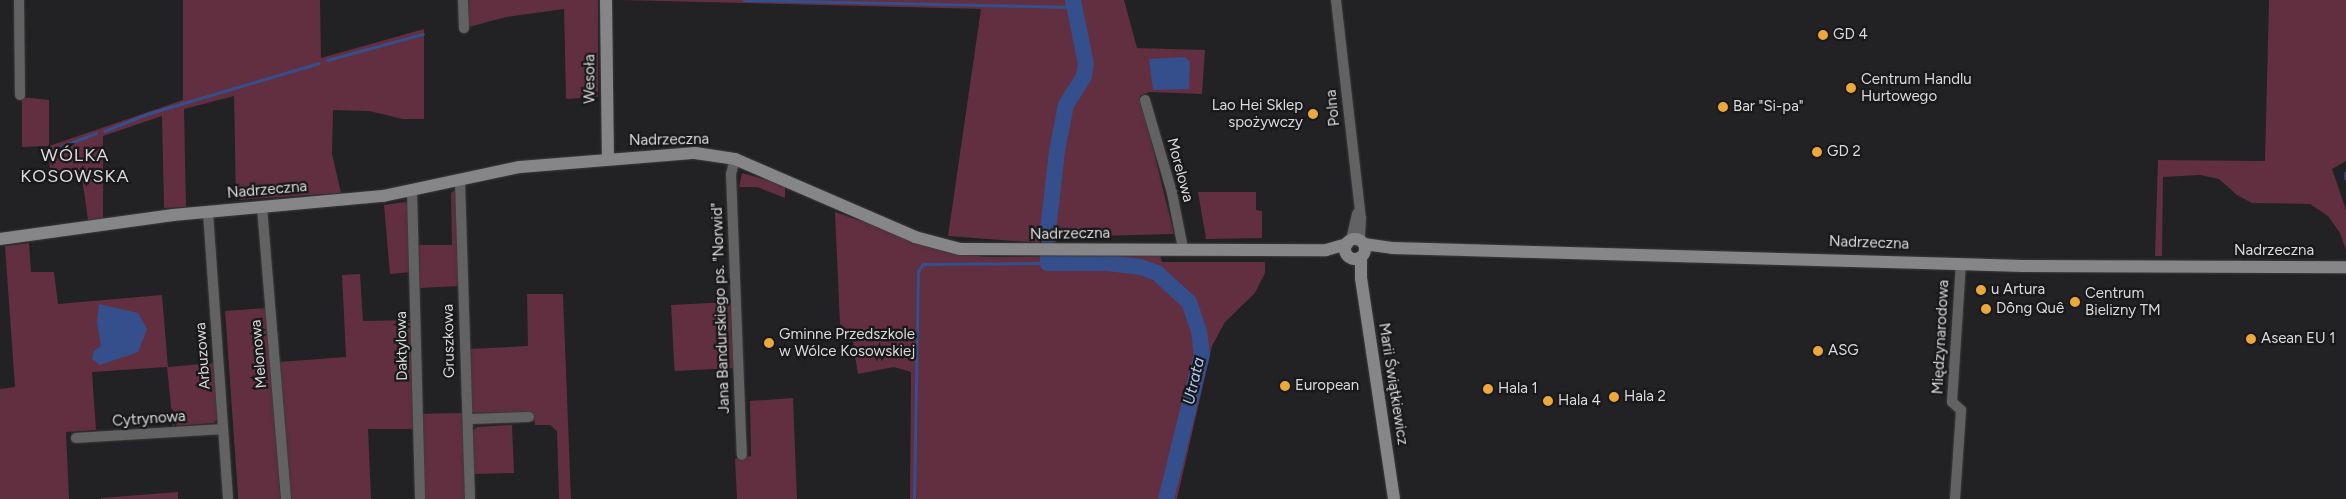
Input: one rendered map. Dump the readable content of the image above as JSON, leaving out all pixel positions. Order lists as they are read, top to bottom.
{
  "streets": {
    "street": [
      "Wesoła",
      "Polna",
      "Nadrzeczna",
      "Morelowa",
      "Jana Bandurskiego ps. \"Norwid\"",
      "Międzynarodowa",
      "Gruszkowa",
      "Daktylowa",
      "Melonowa",
      "Arbuzowa",
      "Marii Świątkiewicz",
      "Cytrynowa"
    ]
  },
  "crossings": [
    ["Wesoła", "Nadrzeczna"],
    ["Polna", "Nadrzeczna"],
    ["Polna", "Marii Świątkiewicz"],
    ["Nadrzeczna", "Morelowa"],
    ["Nadrzeczna", "Jana Bandurskiego ps. \"Norwid\""],
    ["Nadrzeczna", "Międzynarodowa"],
    ["Nadrzeczna", "Gruszkowa"],
    ["Nadrzeczna", "Daktylowa"],
    ["Nadrzeczna", "Melonowa"],
    ["Nadrzeczna", "Arbuzowa"],
    ["Nadrzeczna", "Marii Świątkiewicz"],
    ["Arbuzowa", "Cytrynowa"]
  ],
  "districts": ["WÓLKA KOSOWSKA"],
  "water": ["Utrata"],
  "places": [
    "GD 4",
    "Centrum Handlu Hurtowego",
    "Bar \"Si-pa\"",
    "Lao Hei Sklep spożywczy",
    "GD 2",
    "u Artura",
    "Centrum Bielizny TM",
    "Dồng Quê",
    "Asean EU 1",
    "Gminne Przedszkole w Wólce Kosowskiej",
    "ASG",
    "European",
    "Hala 1",
    "Hala 2",
    "Hala 4"
  ]
}
